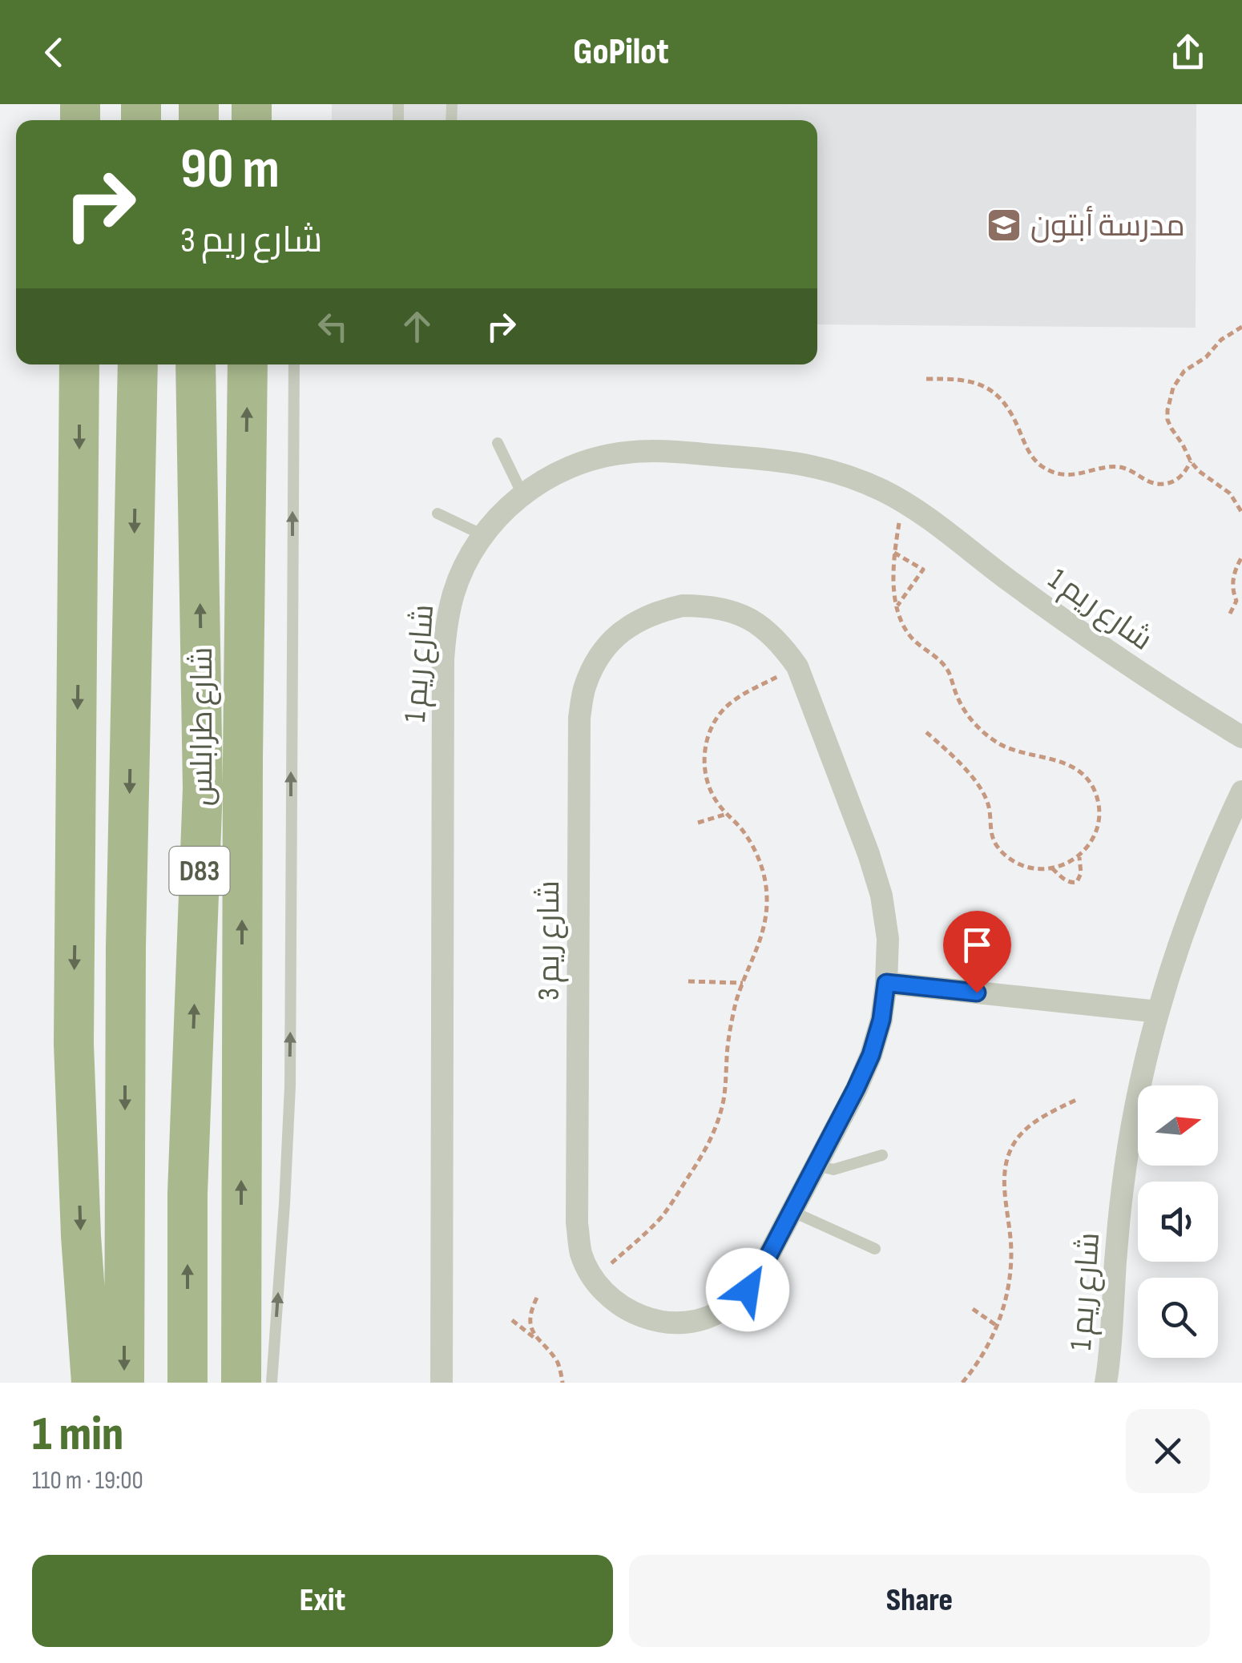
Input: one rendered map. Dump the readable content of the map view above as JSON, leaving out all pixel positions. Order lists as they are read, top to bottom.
{
  "streets": {
    "highway": ["شارع طرابلس", "D83"],
    "street": ["شارع ريم 1", "شارع ريم 3"]
  },
  "places": {
    "school or university": ["مدرسة أبتون"]
  },
  "north": "right",
  "page": {
    "header": "GoPilot",
    "turn": ["90 m", "شارع ريم 3"],
    "heading": ["1 min", "110 m · 19:00"],
    "buttons": ["Exit", "Share"]
  }
}
